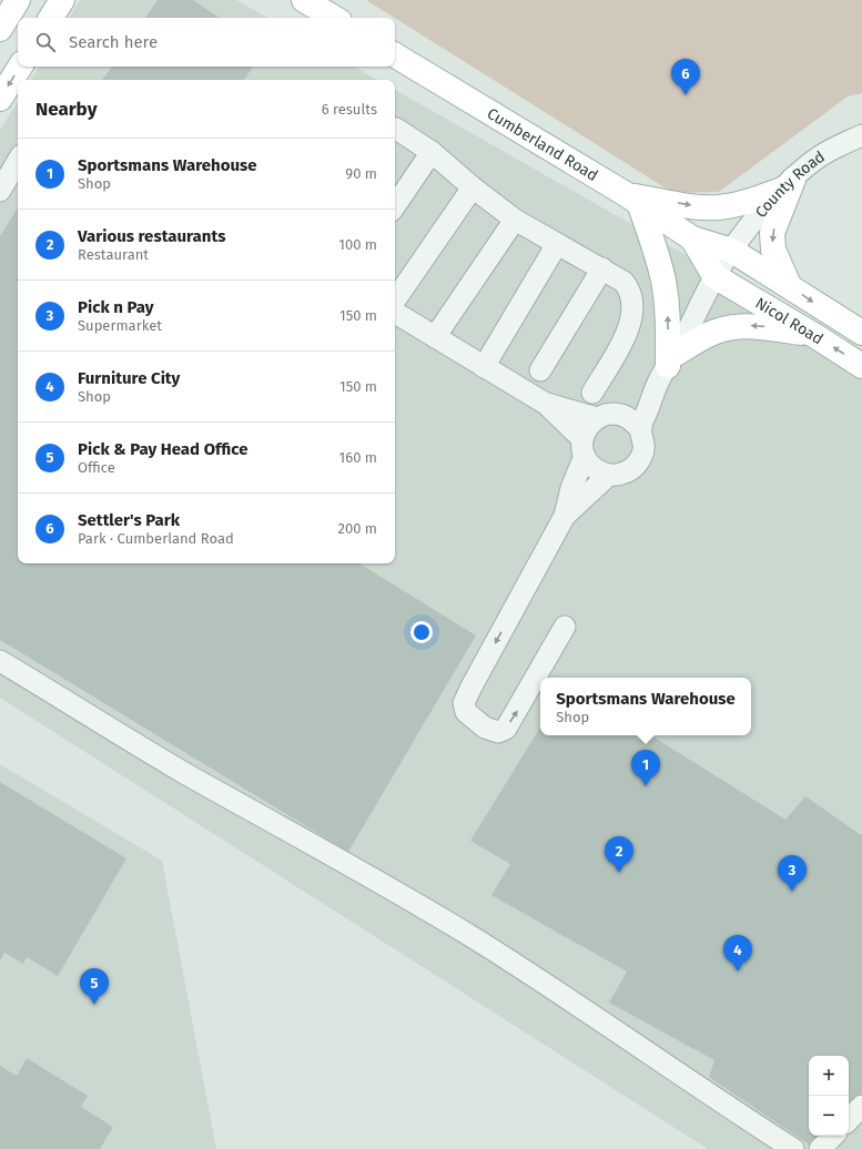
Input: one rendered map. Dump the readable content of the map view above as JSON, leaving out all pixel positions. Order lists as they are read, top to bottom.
{
  "streets": {
    "main road": ["Cumberland Road", "Nicol Road"],
    "street": ["County Road"]
  },
  "crossings": [
    ["Cumberland Road", "County Road"],
    ["Cumberland Road", "Nicol Road"],
    ["County Road", "Nicol Road"]
  ],
  "page": {
    "search": "Search here",
    "pins": [
      "6",
      "1",
      "2",
      "3",
      "4",
      "5"
    ],
    "heading": ["Nearby", "6 results"],
    "list": [
      {
        "mark": "1",
        "name": "Sportsmans Warehouse",
        "note": "Shop",
        "value": "90 m"
      },
      {
        "mark": "2",
        "name": "Various restaurants",
        "note": "Restaurant",
        "value": "100 m"
      },
      {
        "mark": "3",
        "name": "Pick n Pay",
        "note": "Supermarket",
        "value": "150 m"
      },
      {
        "mark": "4",
        "name": "Furniture City",
        "note": "Shop",
        "value": "150 m"
      },
      {
        "mark": "5",
        "name": "Pick & Pay Head Office",
        "note": "Office",
        "value": "160 m"
      },
      {
        "mark": "6",
        "name": "Settler's Park",
        "note": "Park · Cumberland Road",
        "value": "200 m"
      }
    ],
    "popup": ["Sportsmans Warehouse", "Shop"],
    "map_buttons": ["+", "−"]
  }
}
